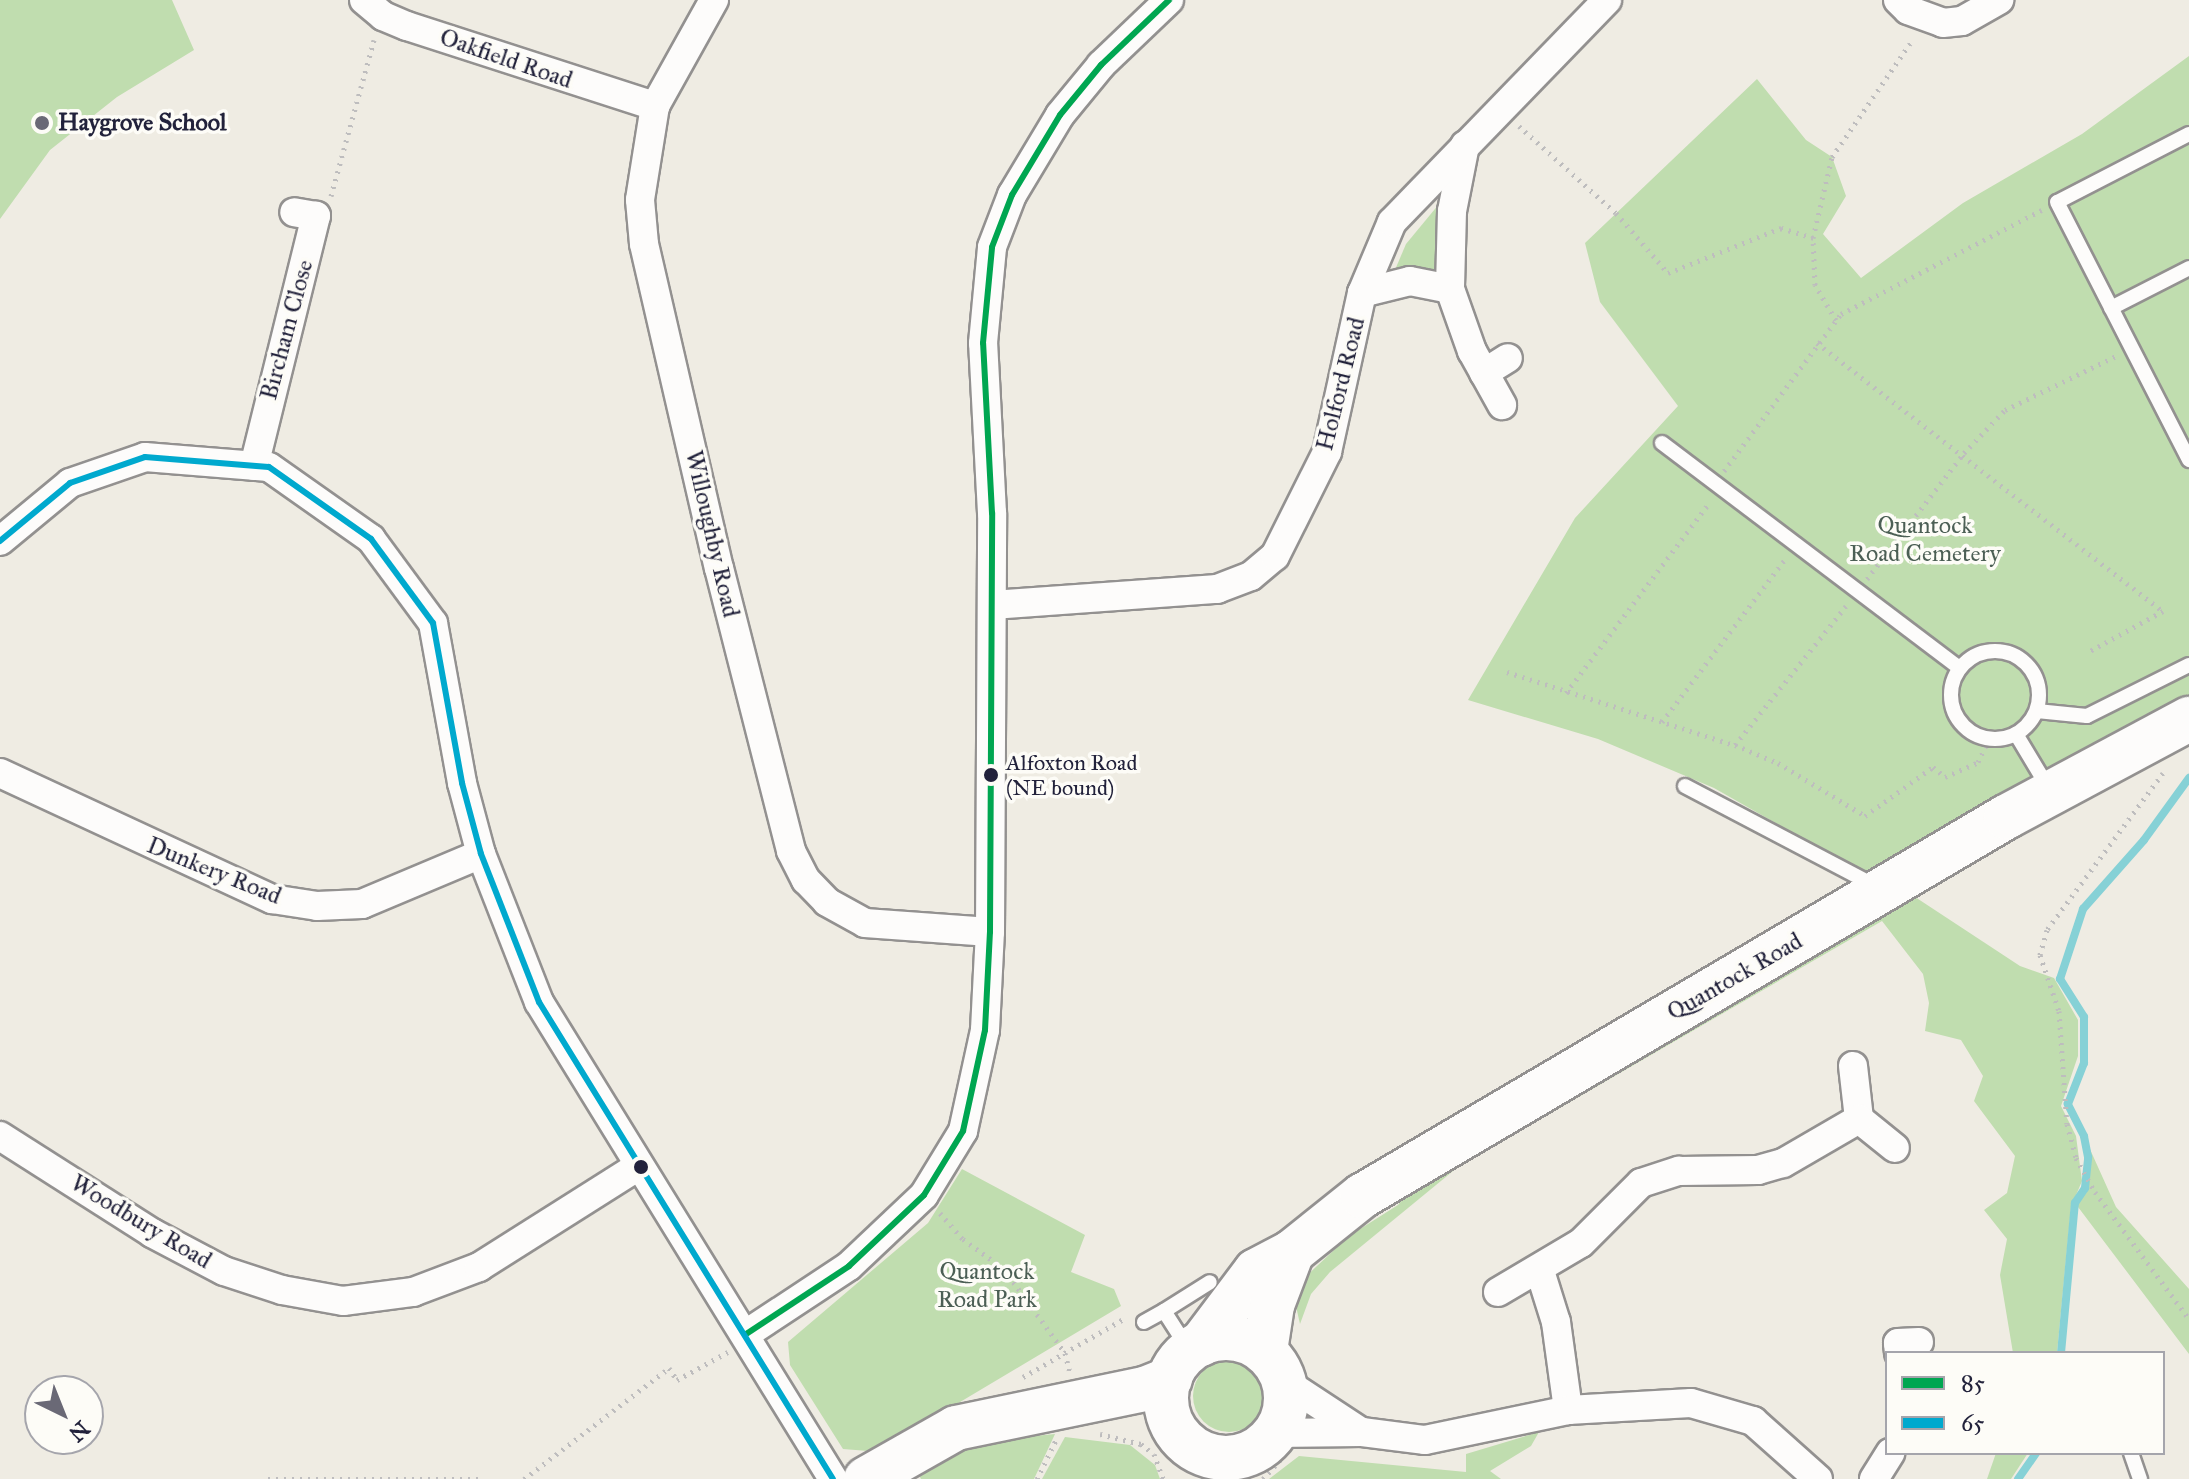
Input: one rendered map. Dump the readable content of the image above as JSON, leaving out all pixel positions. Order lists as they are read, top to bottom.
{
  "streets": {
    "main road": ["Quantock Road"],
    "street": [
      "Oakfield Road",
      "Bircham Close",
      "Holford Road",
      "Willoughby Road",
      "Dunkery Road",
      "Woodbury Road"
    ]
  },
  "crossings": [
    ["Oakfield Road", "Willoughby Road"]
  ],
  "parks": ["Quantock Road Cemetery", "Quantock Road Park"],
  "places": ["Haygrove School", "Alfoxton Road (NE bound)"],
  "lines": ["transit line 85", "transit line 65"],
  "legend": ["85", "65"],
  "north": "bottom right"
}
